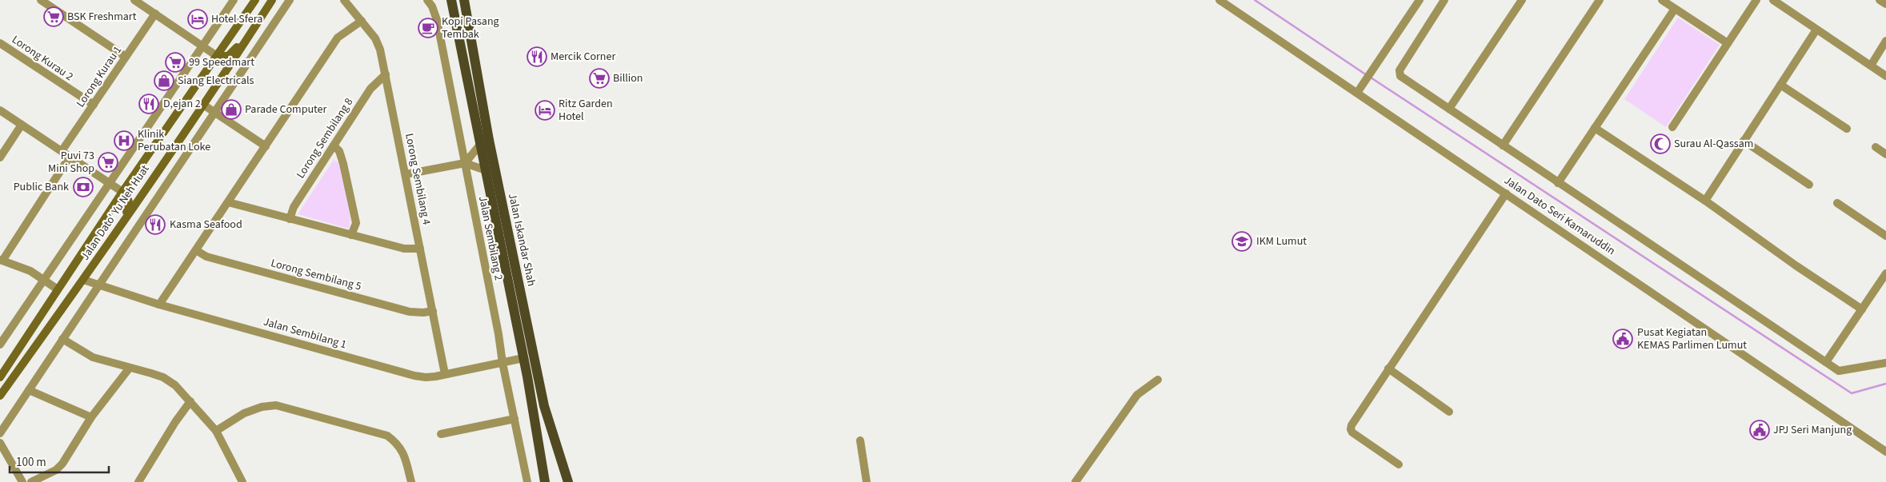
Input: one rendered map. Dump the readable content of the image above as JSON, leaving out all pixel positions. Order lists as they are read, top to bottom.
{
  "streets": {
    "main road": ["Jalan Dato' Yu Neh Huat", "Jalan Iskandar Shah"],
    "street": [
      "Lorong Kurau 2",
      "Lorong Kurau 1",
      "Lorong Sembilang 8",
      "Lorong Sembilang 4",
      "Jalan Dato Seri Kamaruddin",
      "Jalan Sembilang 2",
      "Lorong Sembilang 5",
      "Jalan Sembilang 1"
    ]
  },
  "crossings": [
    ["Lorong Kurau 2", "Lorong Kurau 1"],
    ["Lorong Sembilang 8", "Lorong Sembilang 4"],
    ["Lorong Sembilang 4", "Lorong Sembilang 5"],
    ["Lorong Sembilang 4", "Jalan Sembilang 1"],
    ["Jalan Dato' Yu Neh Huat", "Jalan Sembilang 1"],
    ["Jalan Sembilang 2", "Jalan Sembilang 1"],
    ["Jalan Iskandar Shah", "Jalan Sembilang 1"]
  ],
  "places": {
    "supermarket": [
      "BSK Freshmart",
      "99 Speedmart",
      "Billion",
      "Puvi 73 Mini Shop"
    ],
    "hotel": ["Hotel Sfera", "Ritz Garden Hotel"],
    "cafe": ["Kopi Pasang Tembak"],
    "restaurant": ["Mercik Corner", "D,ejan 2", "Kasma Seafood"],
    "shop": ["Siang Electricals", "Parade Computer"],
    "hospital": ["Klinik Perubatan Loke"],
    "mosque": ["Surau Al-Qassam"],
    "bank": ["Public Bank"],
    "school or university": ["IKM Lumut"],
    "public building": ["Pusat Kegiatan KEMAS Parlimen Lumut", "JPJ Seri Manjung"]
  },
  "scale_bar": "100 m"
}
